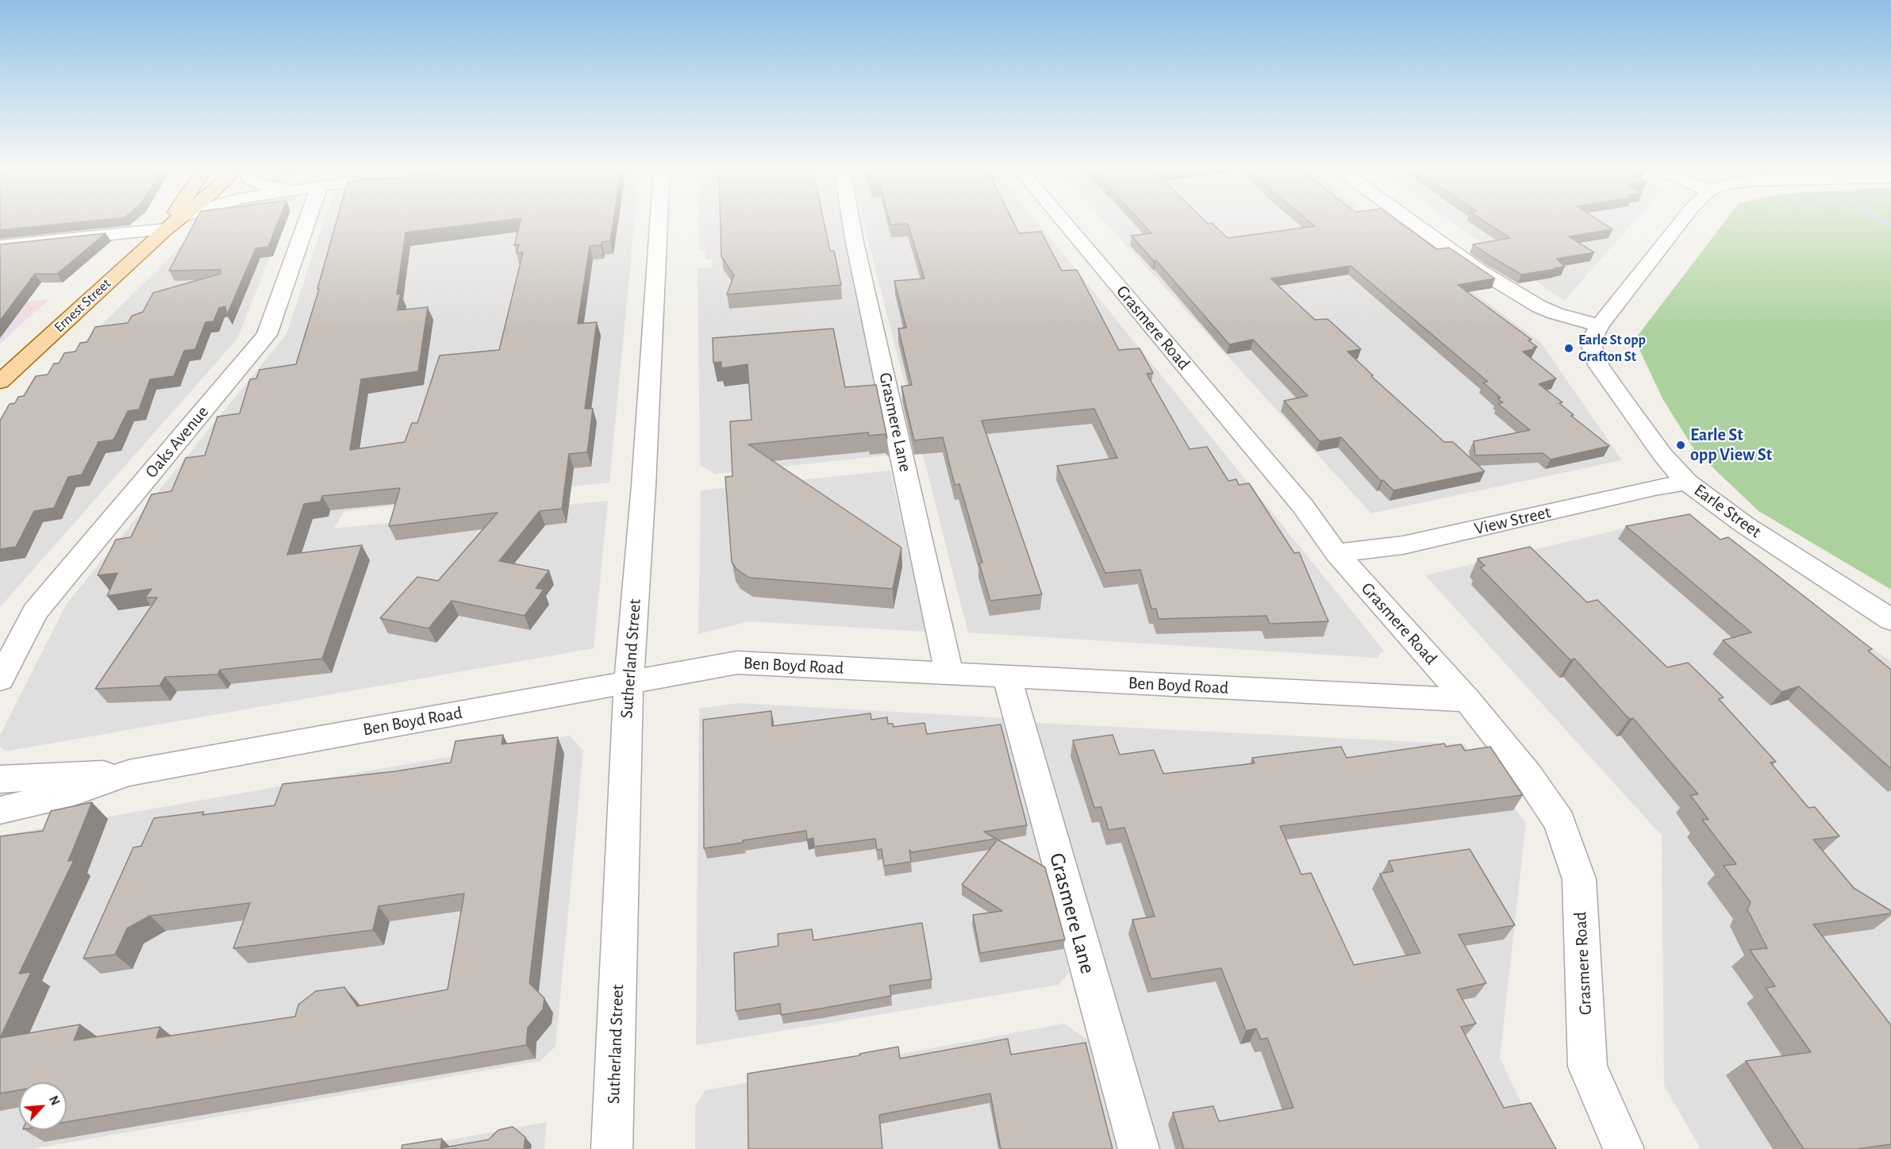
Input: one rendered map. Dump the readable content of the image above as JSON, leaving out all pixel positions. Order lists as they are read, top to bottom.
{
  "streets": {
    "main road": ["Ernest Street"],
    "street": [
      "Grasmere Road",
      "Grasmere Lane",
      "Oaks Avenue",
      "Earle Street",
      "View Street",
      "Sutherland Street",
      "Ben Boyd Road"
    ]
  },
  "crossings": [
    ["Grasmere Road", "View Street"],
    ["Grasmere Road", "Ben Boyd Road"],
    ["Grasmere Lane", "Ben Boyd Road"],
    ["Earle Street", "View Street"],
    ["Sutherland Street", "Ben Boyd Road"]
  ],
  "places": ["Earle St opp Grafton St", "Earle St opp View St"],
  "north": "top right"
}
